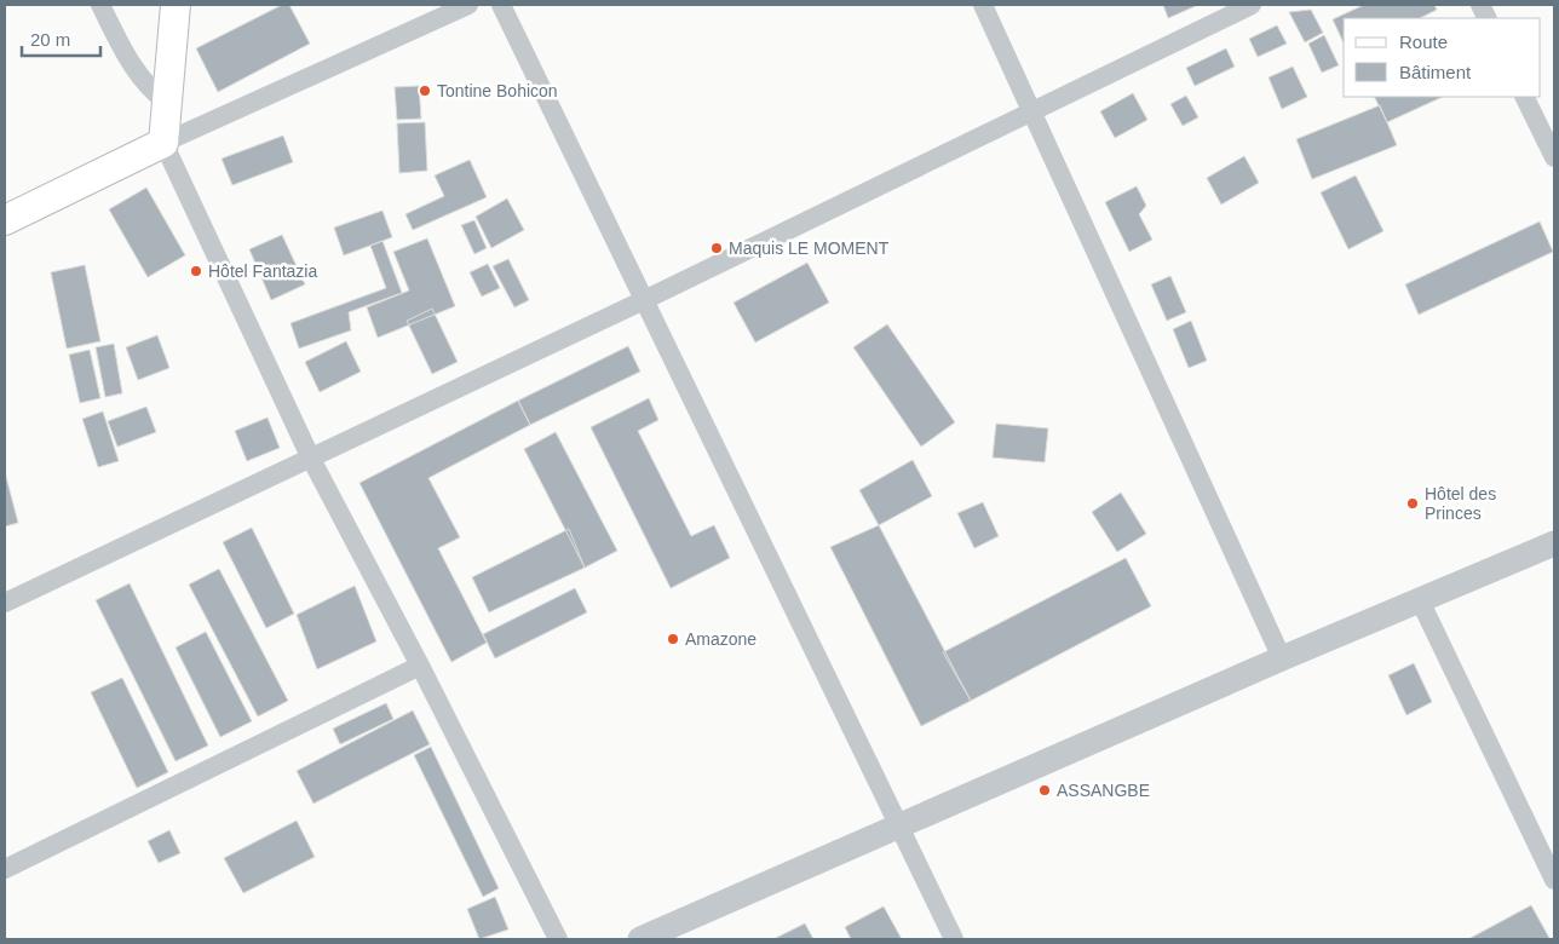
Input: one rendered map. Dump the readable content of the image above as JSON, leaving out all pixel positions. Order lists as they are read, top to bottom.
{
  "places": [
    "Tontine Bohicon",
    "Maquis LE MOMENT",
    "Hôtel Fantazia",
    "Hôtel des Princes",
    "Amazone",
    "ASSANGBE"
  ],
  "legend": ["Route", "Bâtiment"],
  "scale_bar": "20 m"
}
